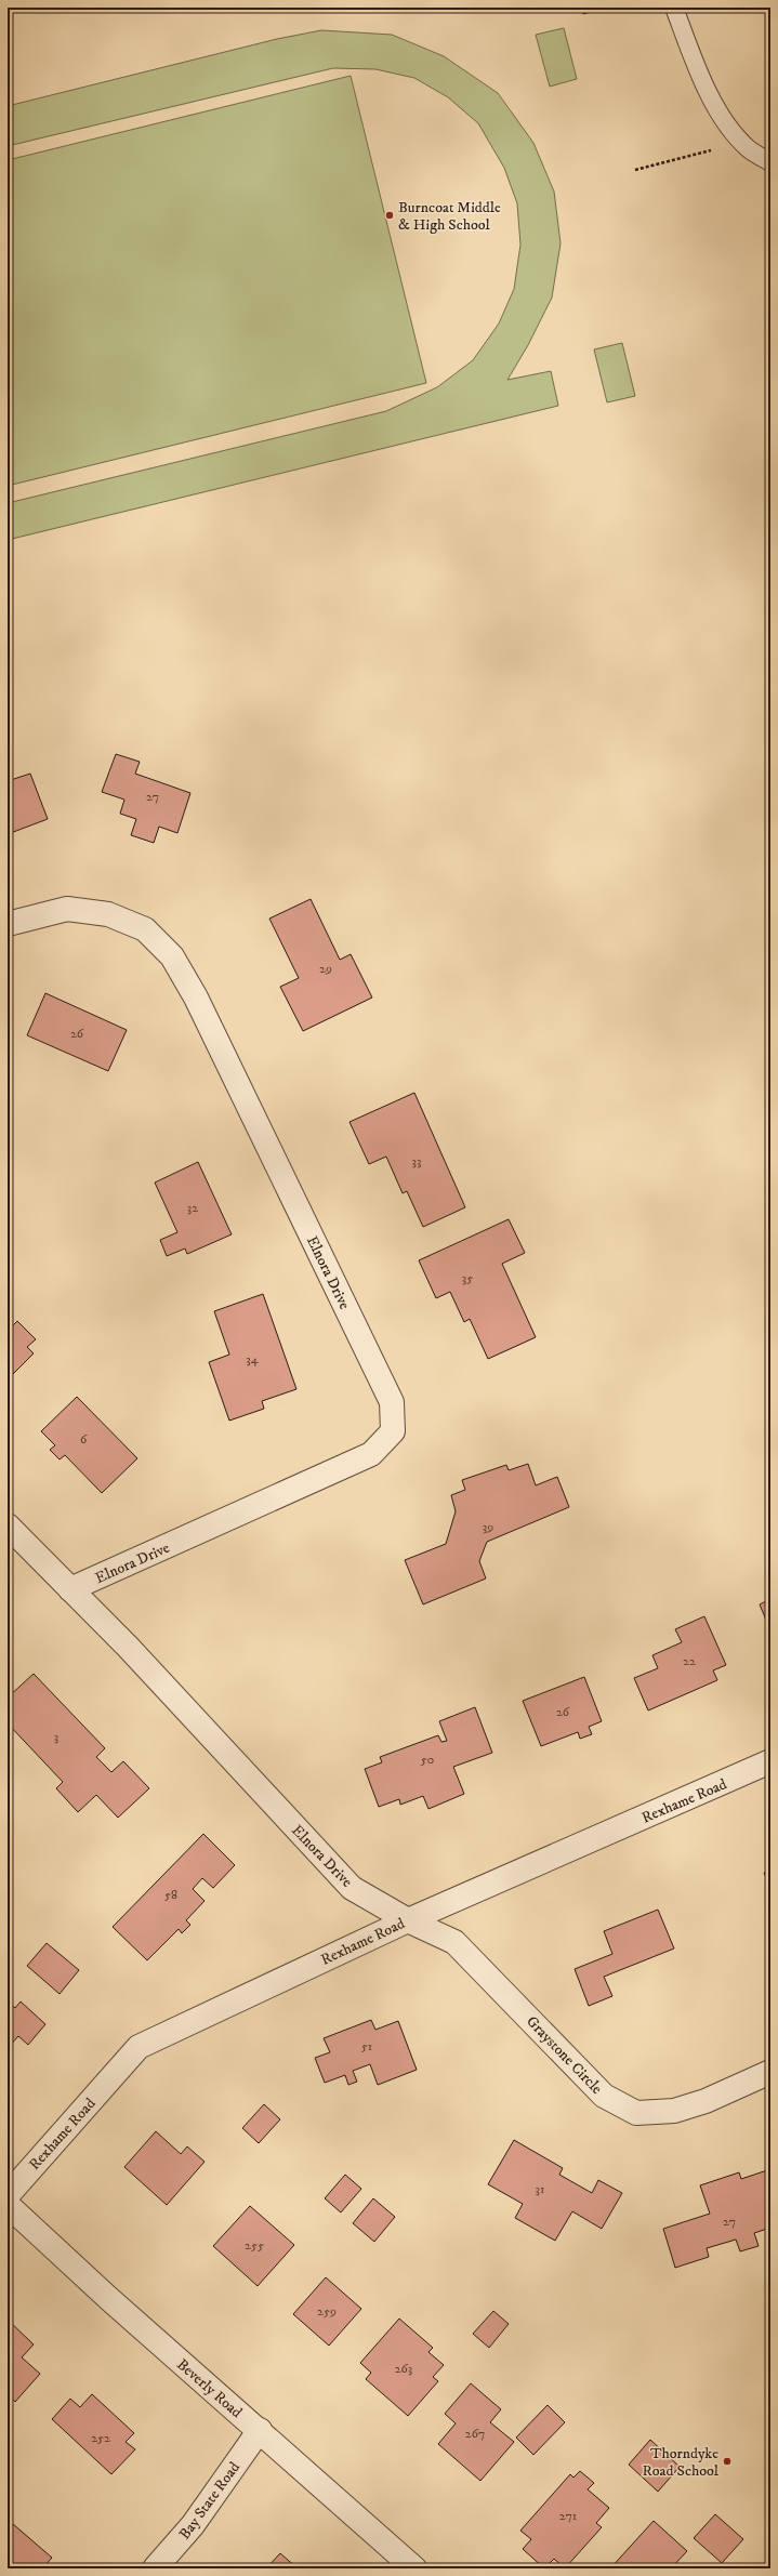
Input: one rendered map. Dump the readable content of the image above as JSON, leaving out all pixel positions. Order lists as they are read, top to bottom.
{
  "streets": {
    "street": [
      "Elnora Drive",
      "Rexhame Road",
      "Graystone Circle",
      "Beverly Road",
      "Bay State Road"
    ]
  },
  "crossings": [
    ["Elnora Drive", "Rexhame Road"],
    ["Elnora Drive", "Graystone Circle"],
    ["Rexhame Road", "Graystone Circle"],
    ["Beverly Road", "Bay State Road"]
  ],
  "places": ["Burncoat Middle & High School", "Thorndyke Road School"],
  "house_numbers": [
    "27",
    "29",
    "26",
    "33",
    "32",
    "35",
    "34",
    "6",
    "39",
    "22",
    "26",
    "3",
    "50",
    "58",
    "51",
    "31",
    "27",
    "255",
    "259",
    "263",
    "267",
    "252",
    "271"
  ]
}
